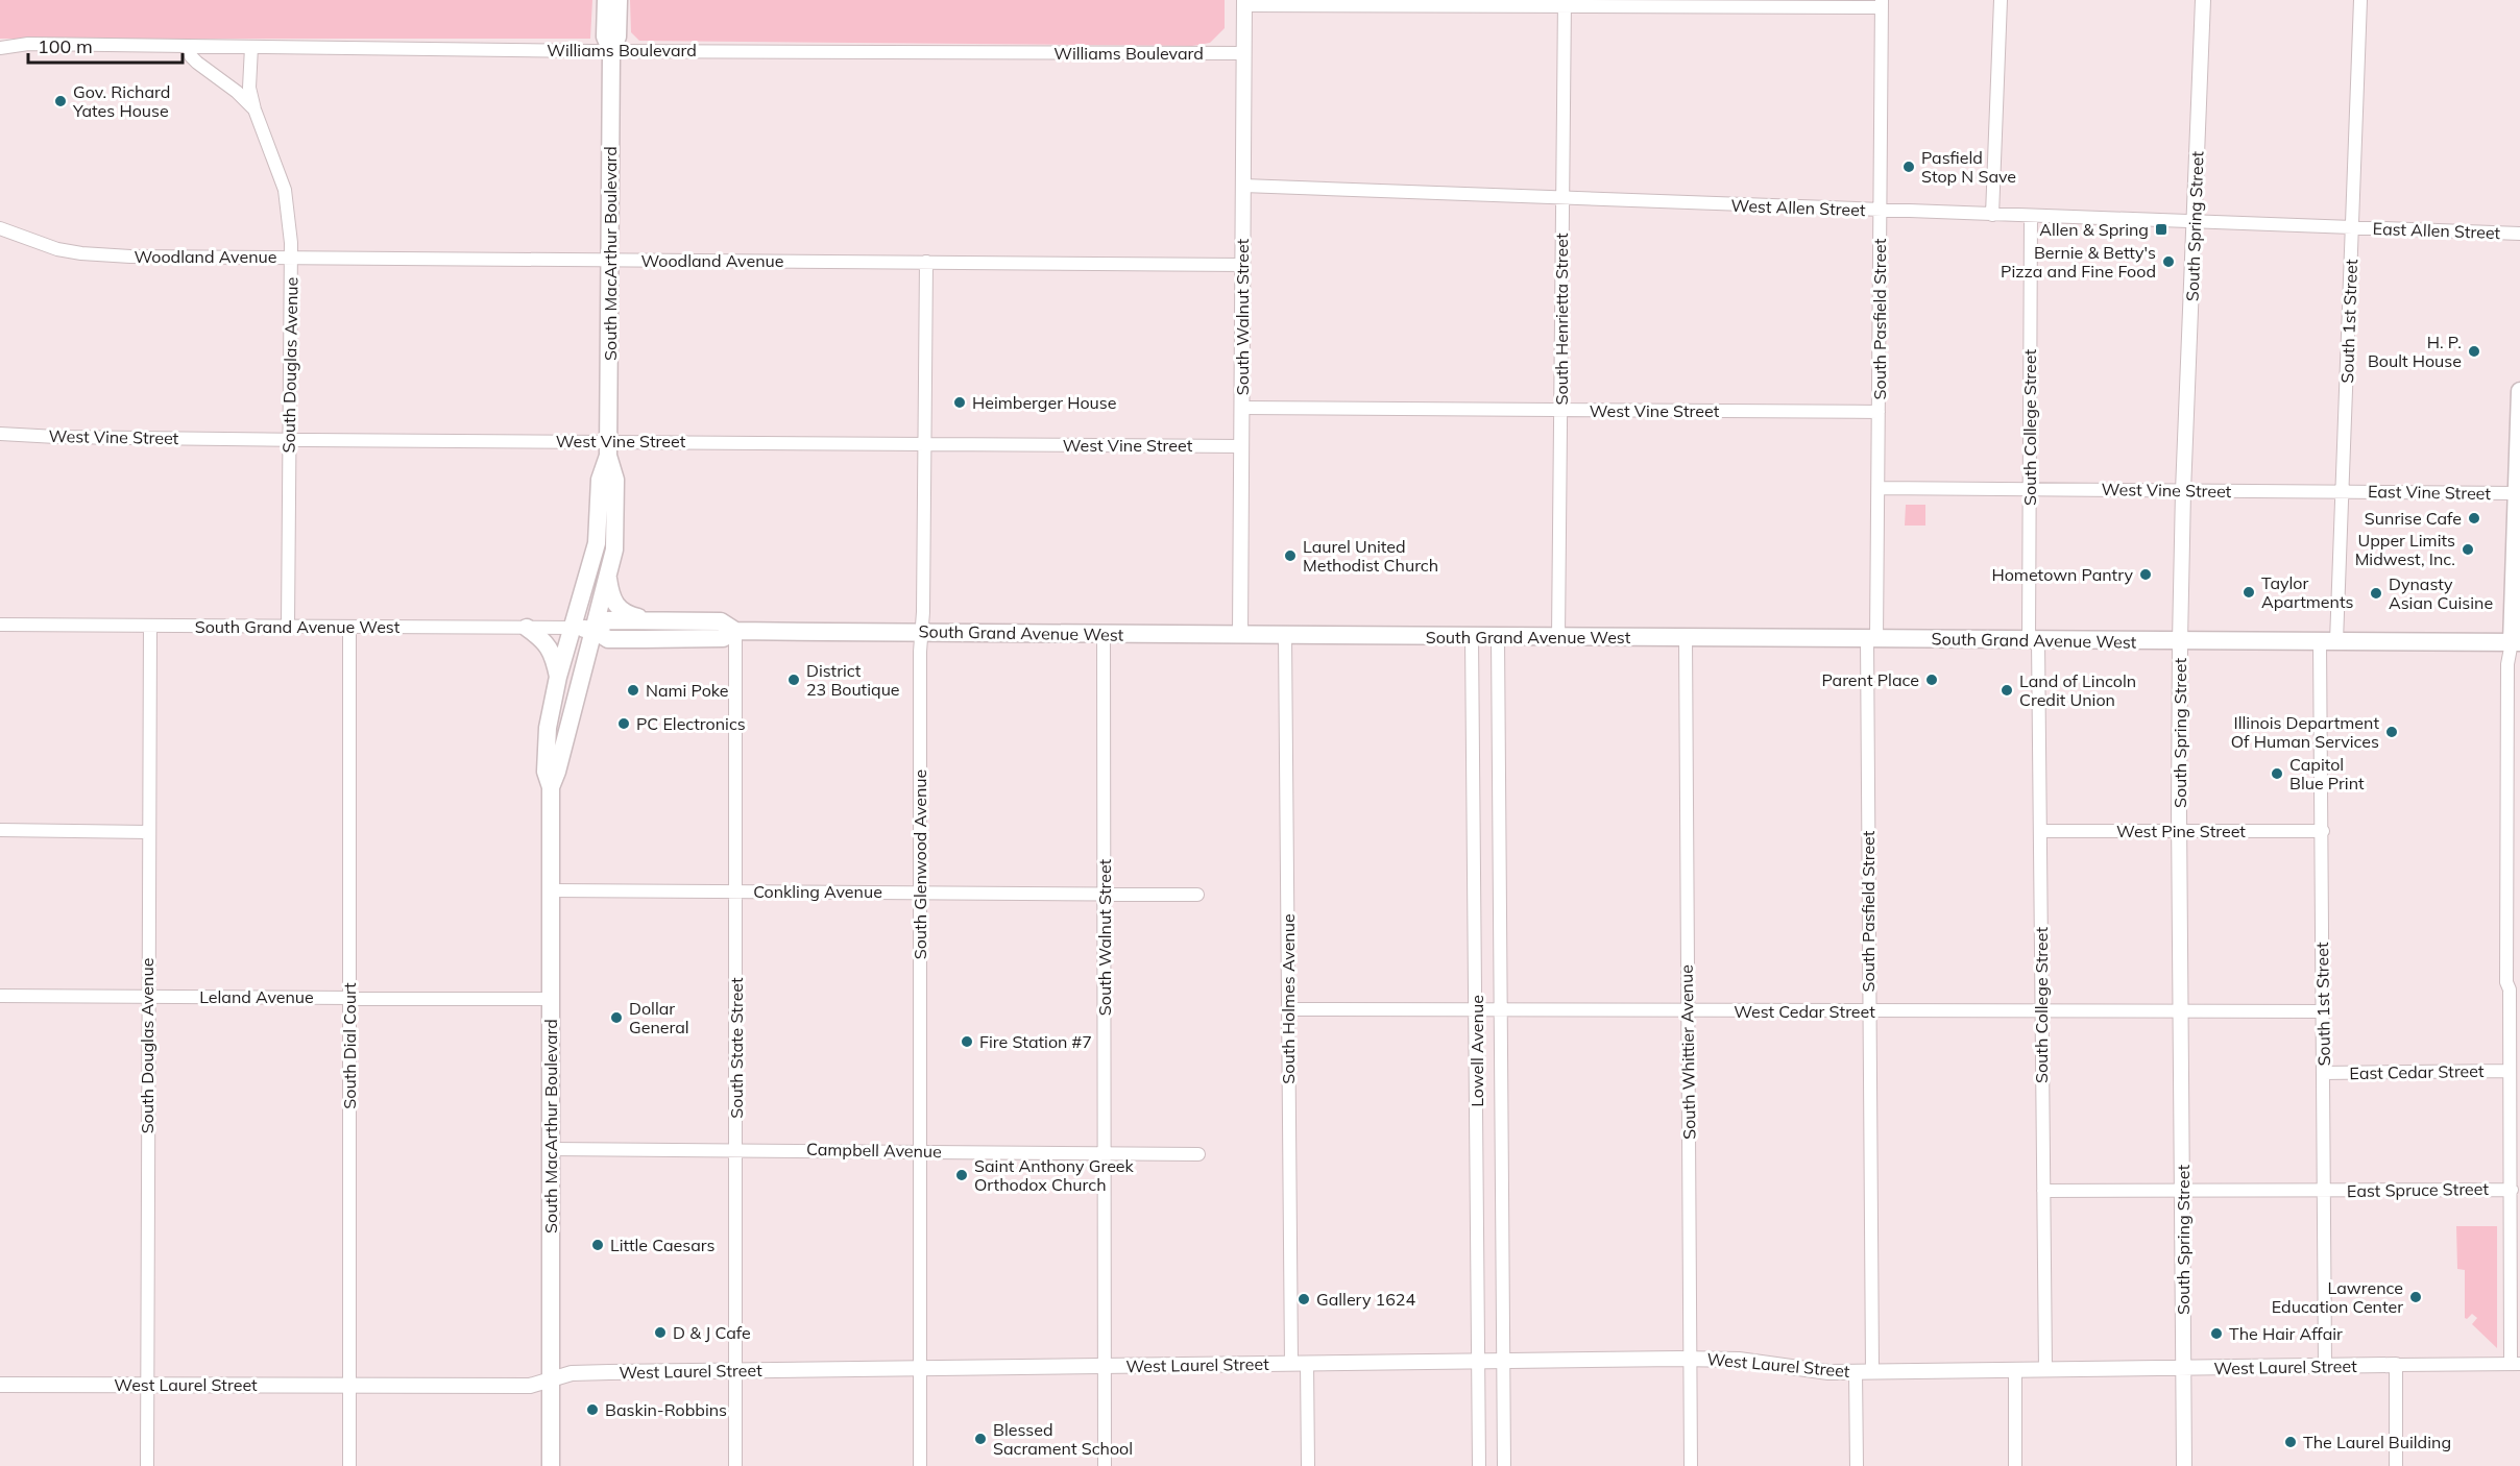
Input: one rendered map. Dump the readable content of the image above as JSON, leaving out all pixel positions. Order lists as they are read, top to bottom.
{
  "streets": {
    "main road": ["South MacArthur Boulevard", "South Grand Avenue West"],
    "street": [
      "Williams Boulevard",
      "West Allen Street",
      "South Spring Street",
      "East Allen Street",
      "Woodland Avenue",
      "South Walnut Street",
      "South Henrietta Street",
      "South Pasfield Street",
      "South 1st Street",
      "South Douglas Avenue",
      "West Vine Street",
      "South College Street",
      "East Vine Street",
      "West Pine Street",
      "South Glenwood Avenue",
      "Conkling Avenue",
      "Leland Avenue",
      "South Holmes Avenue",
      "West Cedar Street",
      "South Dial Court",
      "South State Street",
      "Lowell Avenue",
      "South Whittier Avenue",
      "East Cedar Street",
      "Campbell Avenue",
      "East Spruce Street",
      "West Laurel Street"
    ]
  },
  "crossings": [
    ["Williams Boulevard", "South MacArthur Boulevard"],
    ["Williams Boulevard", "South Walnut Street"],
    ["Williams Boulevard", "South Douglas Avenue"],
    ["West Allen Street", "South Spring Street"],
    ["West Allen Street", "East Allen Street"],
    ["West Allen Street", "South Walnut Street"],
    ["West Allen Street", "South Henrietta Street"],
    ["West Allen Street", "South Pasfield Street"],
    ["West Allen Street", "South 1st Street"],
    ["West Allen Street", "South College Street"],
    ["South Spring Street", "West Vine Street"],
    ["South Spring Street", "South Grand Avenue West"],
    ["South Spring Street", "West Pine Street"],
    ["South Spring Street", "West Cedar Street"],
    ["South Spring Street", "East Spruce Street"],
    ["South Spring Street", "West Laurel Street"],
    ["East Allen Street", "South 1st Street"],
    ["South MacArthur Boulevard", "Woodland Avenue"],
    ["South MacArthur Boulevard", "West Vine Street"],
    ["South MacArthur Boulevard", "South Grand Avenue West"],
    ["South MacArthur Boulevard", "Conkling Avenue"],
    ["South MacArthur Boulevard", "Leland Avenue"],
    ["South MacArthur Boulevard", "Campbell Avenue"],
    ["South MacArthur Boulevard", "West Laurel Street"],
    ["Woodland Avenue", "South Walnut Street"],
    ["Woodland Avenue", "South Douglas Avenue"],
    ["Woodland Avenue", "South Glenwood Avenue"],
    ["South Walnut Street", "West Vine Street"],
    ["South Walnut Street", "South Grand Avenue West"],
    ["South Walnut Street", "Conkling Avenue"],
    ["South Walnut Street", "Campbell Avenue"],
    ["South Walnut Street", "West Laurel Street"],
    ["South Henrietta Street", "West Vine Street"],
    ["South Henrietta Street", "South Grand Avenue West"],
    ["South Pasfield Street", "West Vine Street"],
    ["South Pasfield Street", "South Grand Avenue West"],
    ["South Pasfield Street", "West Cedar Street"],
    ["South Pasfield Street", "West Laurel Street"],
    ["South 1st Street", "West Vine Street"],
    ["South 1st Street", "East Vine Street"],
    ["South 1st Street", "South Grand Avenue West"],
    ["South 1st Street", "West Pine Street"],
    ["South 1st Street", "West Cedar Street"],
    ["South 1st Street", "East Cedar Street"],
    ["South 1st Street", "East Spruce Street"],
    ["South 1st Street", "West Laurel Street"],
    ["South Douglas Avenue", "West Vine Street"],
    ["South Douglas Avenue", "South Grand Avenue West"],
    ["South Douglas Avenue", "Leland Avenue"],
    ["South Douglas Avenue", "West Laurel Street"],
    ["West Vine Street", "South College Street"],
    ["West Vine Street", "East Vine Street"],
    ["West Vine Street", "South Glenwood Avenue"],
    ["South College Street", "South Grand Avenue West"],
    ["South College Street", "West Pine Street"],
    ["South College Street", "West Cedar Street"],
    ["South College Street", "East Spruce Street"],
    ["South College Street", "West Laurel Street"],
    ["South Grand Avenue West", "South Glenwood Avenue"],
    ["South Grand Avenue West", "South Holmes Avenue"],
    ["South Grand Avenue West", "South Dial Court"],
    ["South Grand Avenue West", "South State Street"],
    ["South Grand Avenue West", "Lowell Avenue"],
    ["South Grand Avenue West", "South Whittier Avenue"],
    ["South Glenwood Avenue", "Conkling Avenue"],
    ["South Glenwood Avenue", "Campbell Avenue"],
    ["South Glenwood Avenue", "West Laurel Street"],
    ["Conkling Avenue", "South State Street"],
    ["Leland Avenue", "South Dial Court"],
    ["South Holmes Avenue", "West Cedar Street"],
    ["South Holmes Avenue", "West Laurel Street"],
    ["West Cedar Street", "Lowell Avenue"],
    ["West Cedar Street", "South Whittier Avenue"],
    ["South Dial Court", "West Laurel Street"],
    ["South State Street", "Campbell Avenue"],
    ["South State Street", "West Laurel Street"],
    ["Lowell Avenue", "West Laurel Street"],
    ["South Whittier Avenue", "West Laurel Street"]
  ],
  "places": {
    "other": [
      "Gov. Richard Yates House",
      "Pasfield Stop N Save",
      "Bernie & Betty's Pizza and Fine Food",
      "H. P. Boult House",
      "Heimberger House",
      "Sunrise Cafe",
      "Upper Limits Midwest, Inc.",
      "Laurel United Methodist Church",
      "Hometown Pantry",
      "Taylor Apartments",
      "Dynasty Asian Cuisine",
      "District 23 Boutique",
      "Parent Place",
      "Nami Poke",
      "Land of Lincoln Credit Union",
      "PC Electronics",
      "Illinois Department Of Human Services",
      "Capitol Blue Print",
      "Dollar General",
      "Fire Station #7",
      "Saint Anthony Greek Orthodox Church",
      "Little Caesars",
      "Lawrence Education Center",
      "Gallery 1624",
      "D & J Cafe",
      "The Hair Affair",
      "Baskin-Robbins",
      "Blessed Sacrament School",
      "The Laurel Building"
    ],
    "transit": ["Allen & Spring"]
  },
  "scale_bar": "100 m"
}
